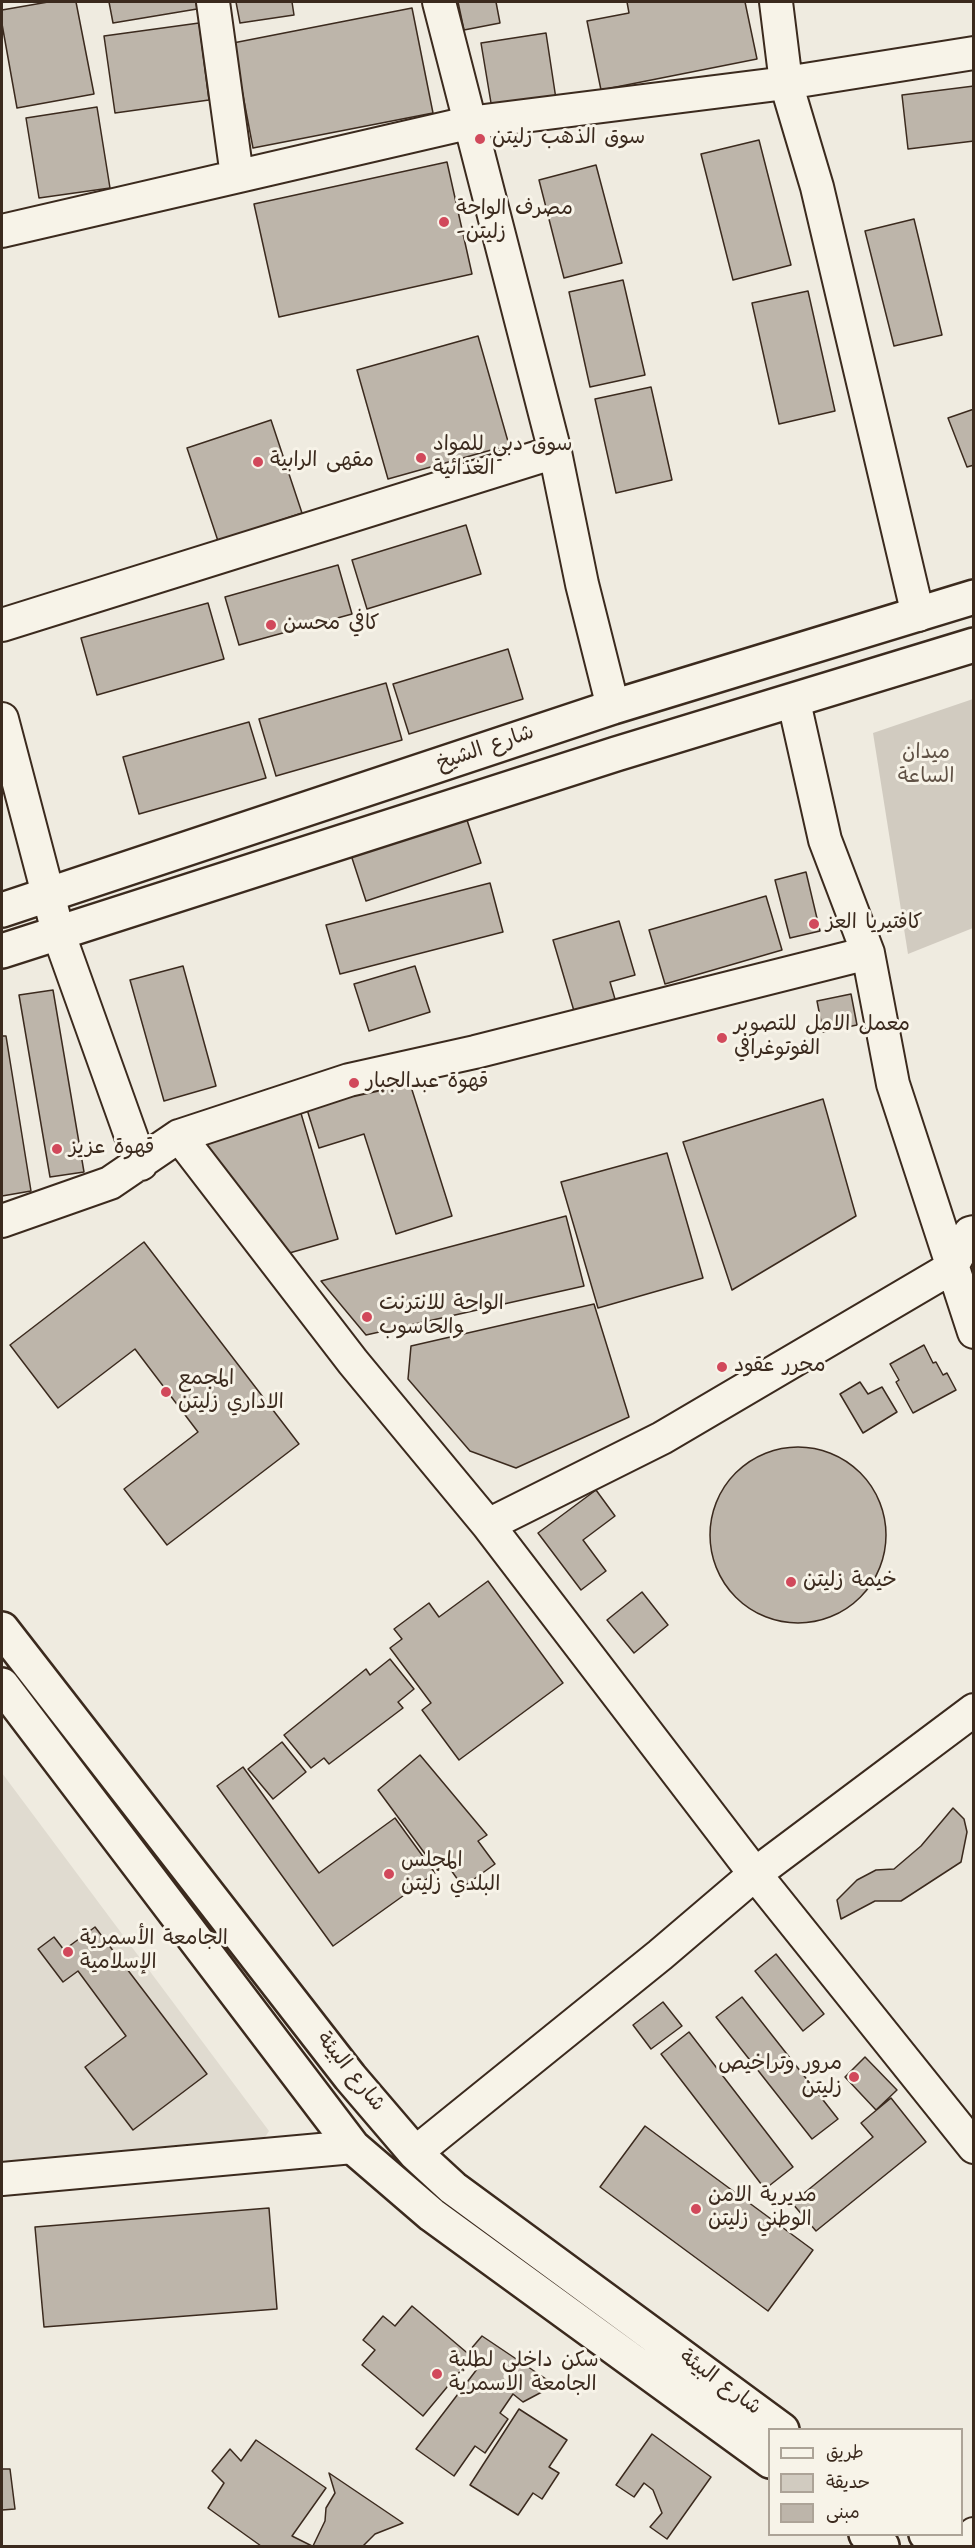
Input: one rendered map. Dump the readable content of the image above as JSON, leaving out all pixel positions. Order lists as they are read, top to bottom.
{
  "streets": {
    "main road": ["شارع الشيخ", "شارع البيئة"]
  },
  "parks": ["ميدان الساعة"],
  "places": [
    "سوق الذهب زليتن",
    "مصرف الواحة -زليتن",
    "سوق دبي للمواد الغذائية",
    "مقهى الرابية",
    "كافي محسن",
    "كافتيريا العز",
    "معمل الامل للتصوير الفوتوغرافي",
    "قهوة عبدالجبار",
    "قهوة عزيز",
    "الواحة للانترنت والحاسوب",
    "محرر عقود",
    "المجمع الاداري زليتن",
    "خيمة زليتن",
    "المجلس البلدي زليتن",
    "الجامعة الأسمرية الإسلامية",
    "مرور وتراخيص زليتن",
    "مديرية الامن الوطني زليتن",
    "سكن داخلي لطلبة الجامعة اﻻسمرية"
  ],
  "legend": ["طريق", "حديقة", "مبنى"]
}
